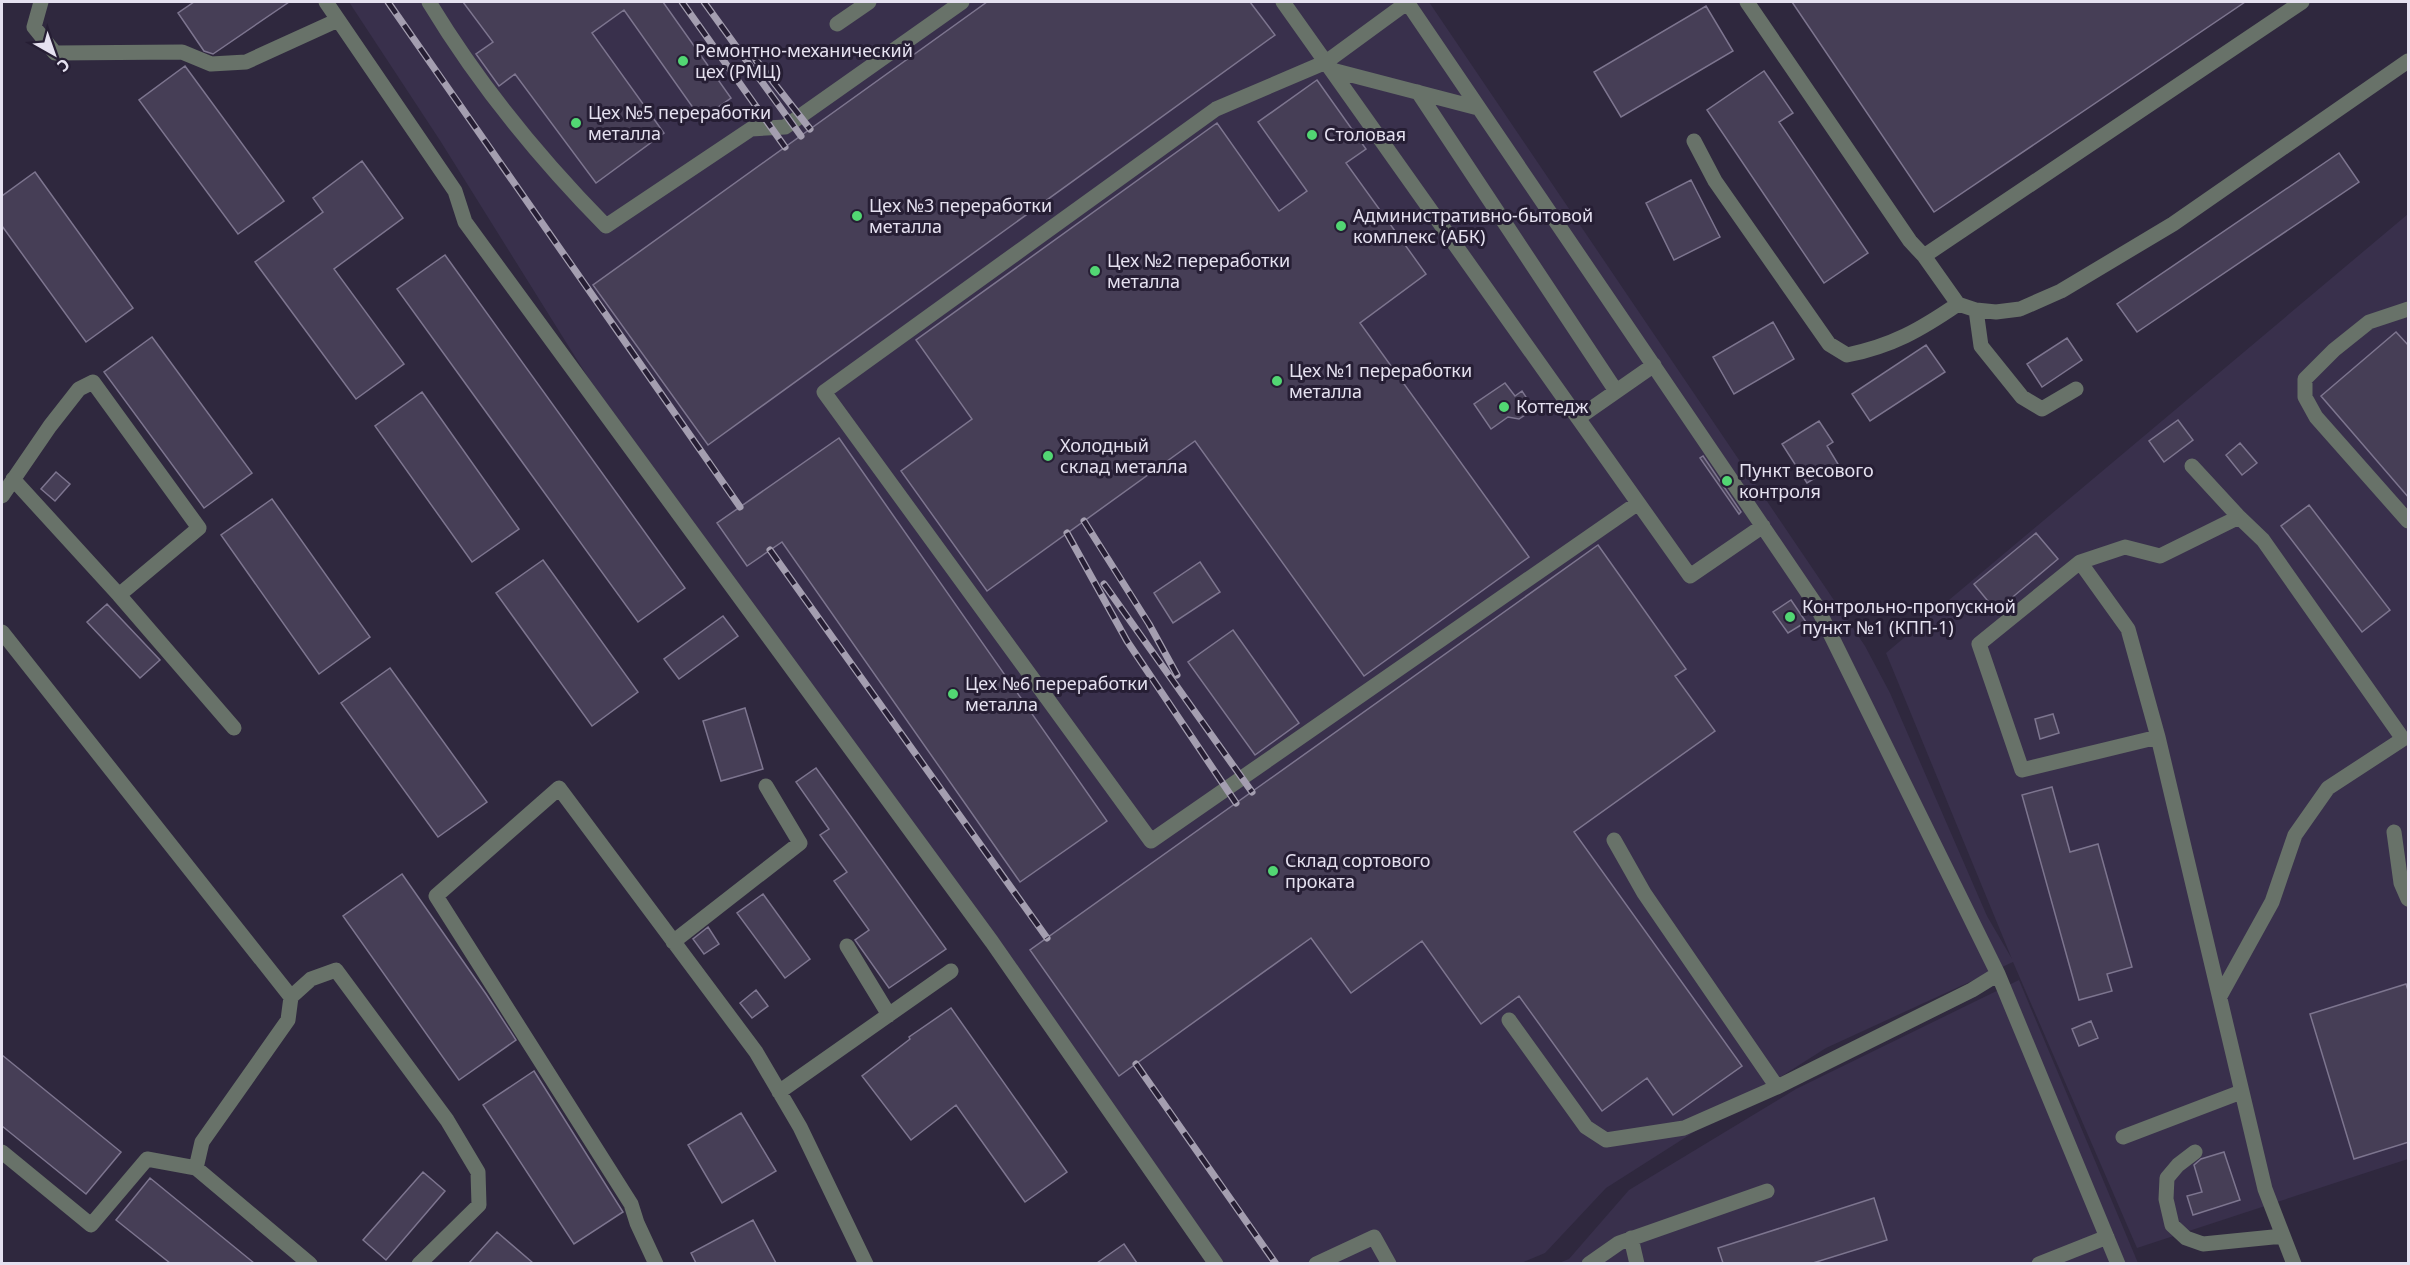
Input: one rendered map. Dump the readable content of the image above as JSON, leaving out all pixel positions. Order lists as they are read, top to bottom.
{
  "places": [
    "Ремонтно-механический цех (РМЦ)",
    "Цех №5 переработки металла",
    "Столовая",
    "Цех №3 переработки металла",
    "Административно-бытовой комплекс (АБК)",
    "Цех №2 переработки металла",
    "Цех №1 переработки металла",
    "Коттедж",
    "Холодный склад металла",
    "Пункт весового контроля",
    "Контрольно-пропускной пункт №1 (КПП-1)",
    "Цех №6 переработки металла",
    "Склад сортового проката"
  ],
  "north": "bottom right"
}
